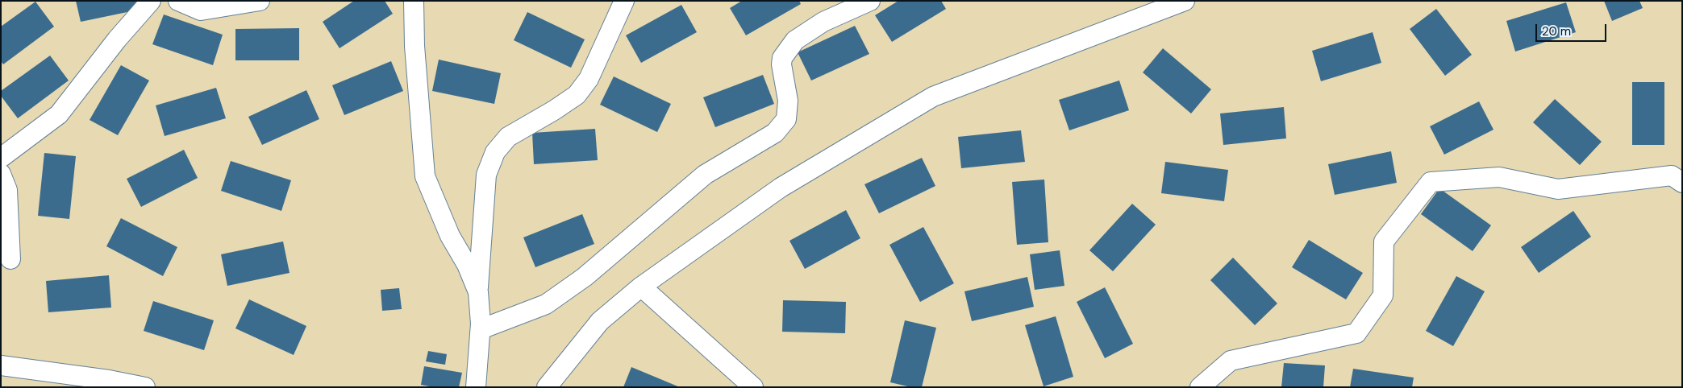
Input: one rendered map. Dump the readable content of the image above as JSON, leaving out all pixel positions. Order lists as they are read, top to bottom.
{
  "scale_bar": "20 m"
}
